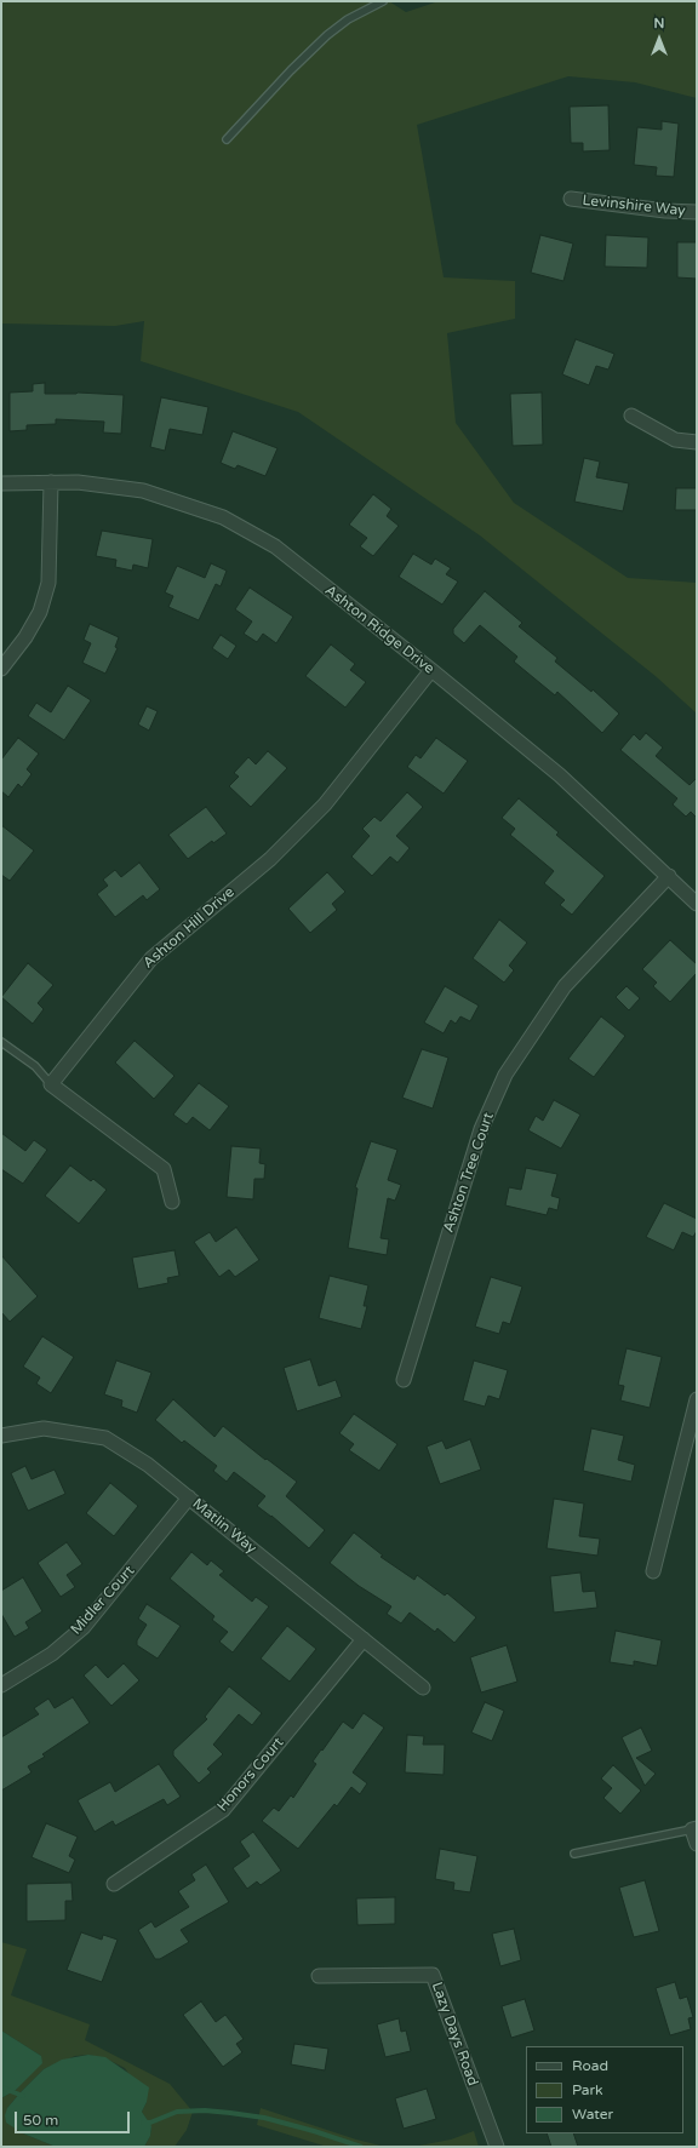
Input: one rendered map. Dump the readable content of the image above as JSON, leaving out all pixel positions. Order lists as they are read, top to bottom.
{
  "streets": {
    "street": [
      "Levinshire Way",
      "Ashton Ridge Drive",
      "Ashton Hill Drive",
      "Ashton Tree Court",
      "Matlin Way",
      "Midler Court",
      "Honors Court",
      "Lazy Days Road"
    ]
  },
  "crossings": [
    ["Ashton Ridge Drive", "Ashton Hill Drive"],
    ["Ashton Ridge Drive", "Ashton Tree Court"],
    ["Matlin Way", "Midler Court"],
    ["Matlin Way", "Honors Court"]
  ],
  "legend": ["Road", "Park", "Water"],
  "scale_bar": "50 m",
  "north": "top"
}
